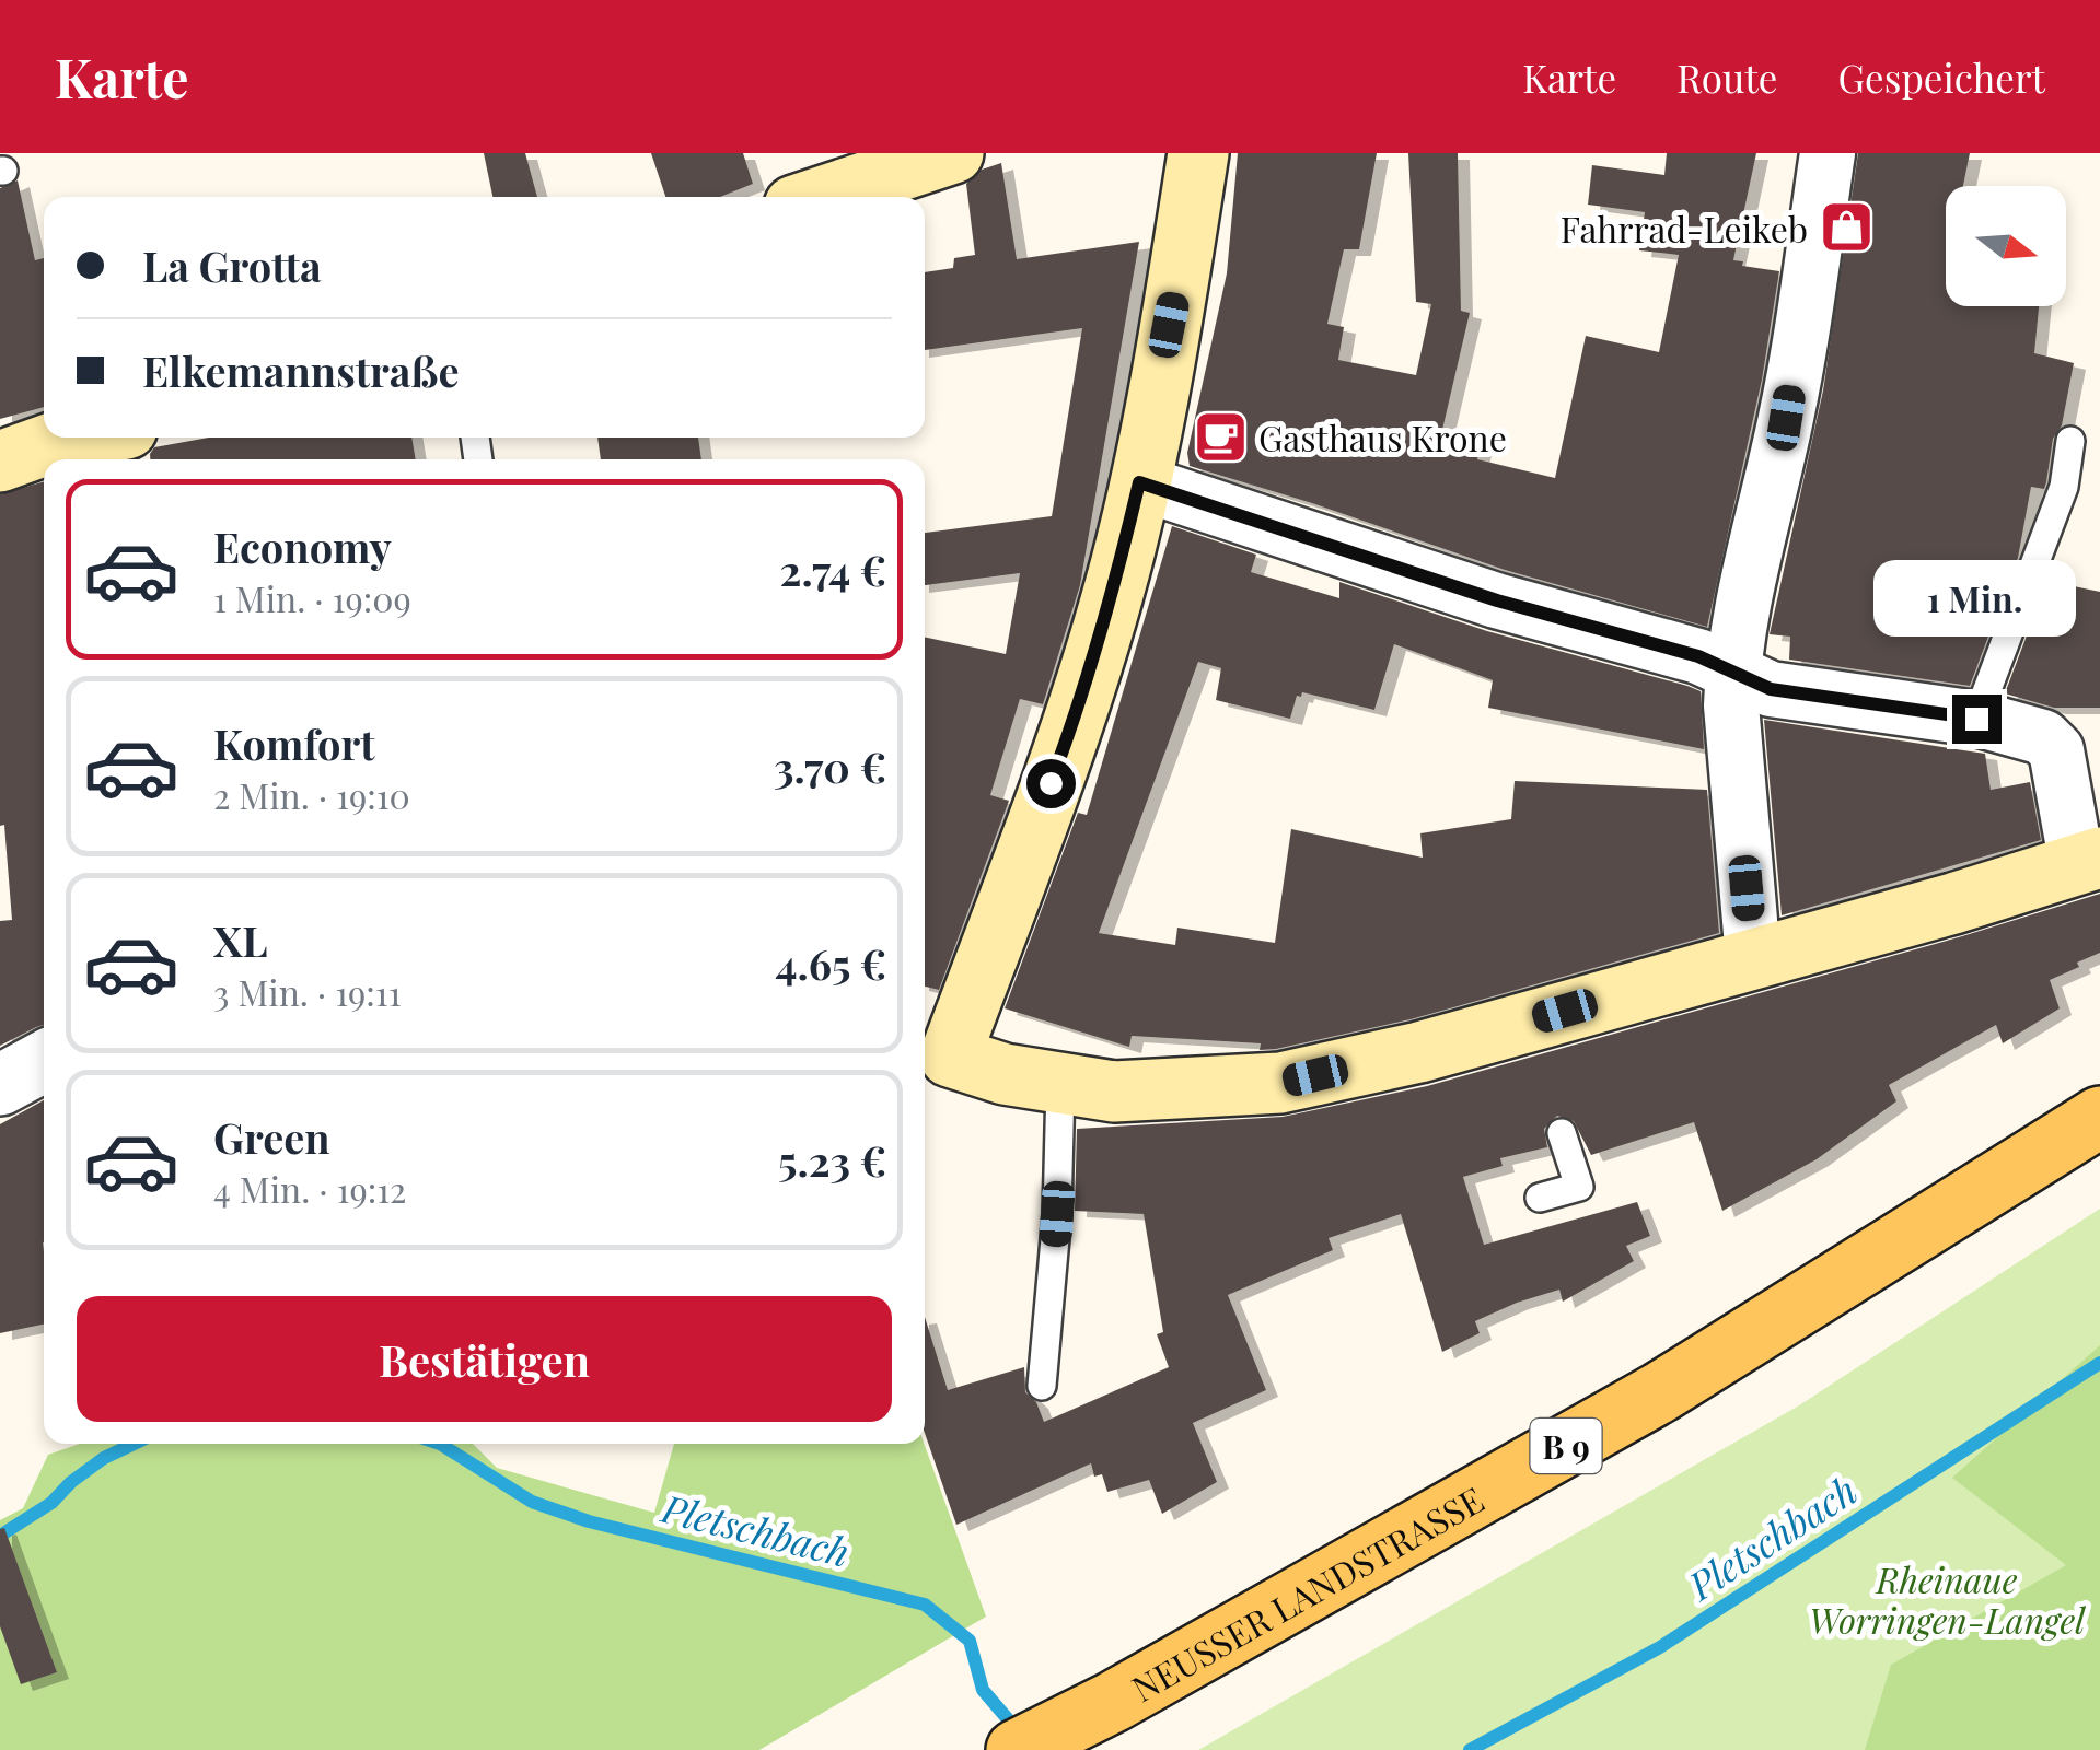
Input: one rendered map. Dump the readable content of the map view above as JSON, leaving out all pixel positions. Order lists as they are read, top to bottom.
{
  "streets": {
    "main road": ["B 9", "NEUSSER LANDSTRASSE"]
  },
  "water": ["Pletschbach"],
  "parks": ["Rheinaue Worringen-Langel"],
  "places": {
    "shop": ["Fahrrad-Leikeb"],
    "cafe": ["Gasthaus Krone"]
  },
  "north": "right",
  "page": {
    "header": "Karte",
    "nav": ["Karte", "Route", "Gespeichert"],
    "banner": ["La Grotta", "Elkemannstraße"],
    "list": [
      {
        "name": "Economy",
        "note": "1 Min. · 19:09",
        "value": "2.74 €"
      },
      {
        "name": "Komfort",
        "note": "2 Min. · 19:10",
        "value": "3.70 €"
      },
      {
        "name": "XL",
        "note": "3 Min. · 19:11",
        "value": "4.65 €"
      },
      {
        "name": "Green",
        "note": "4 Min. · 19:12",
        "value": "5.23 €"
      }
    ],
    "bubble": "1 Min.",
    "buttons": "Bestätigen"
  }
}
